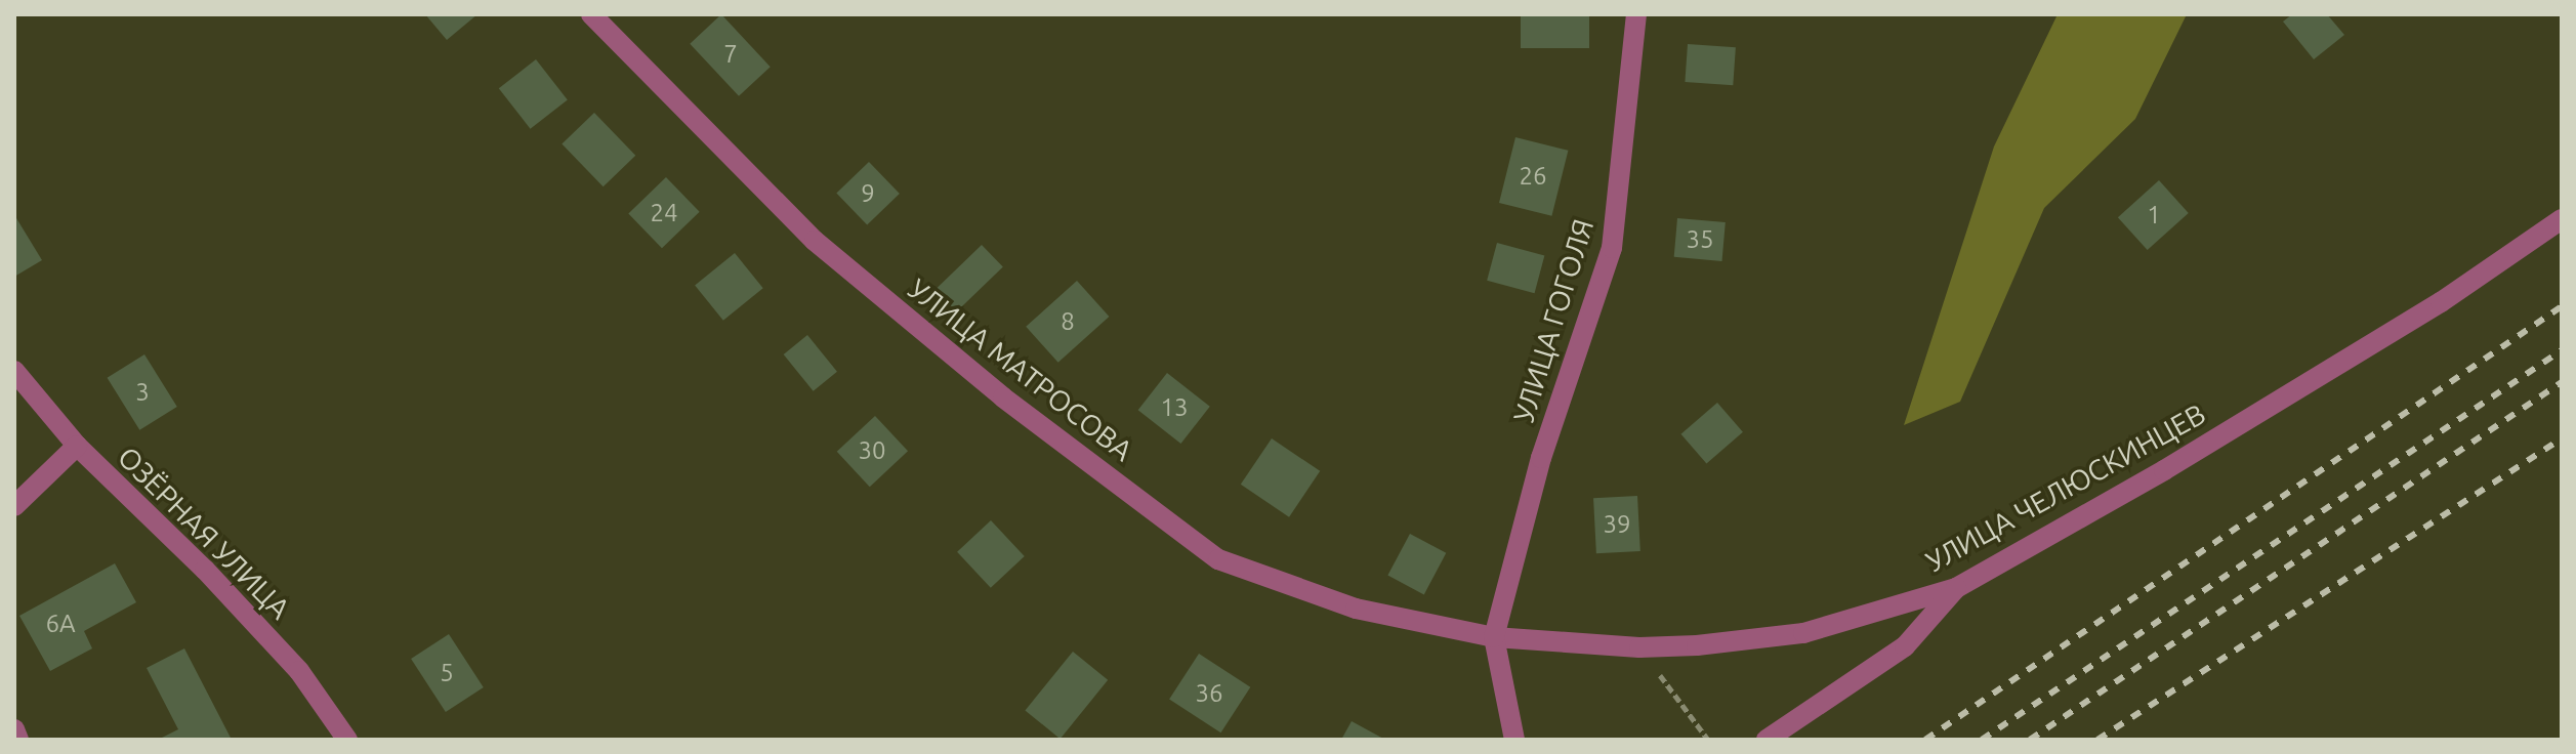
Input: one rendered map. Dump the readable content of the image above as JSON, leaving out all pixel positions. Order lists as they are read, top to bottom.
{
  "streets": {
    "street": [
      "УЛИЦА ГОГОЛЯ",
      "УЛИЦА МАТРОСОВА",
      "УЛИЦА ЧЕЛЮСКИНЦЕВ",
      "ОЗЁРНАЯ УЛИЦА"
    ]
  },
  "crossings": [
    ["УЛИЦА ГОГОЛЯ", "УЛИЦА МАТРОСОВА"],
    ["УЛИЦА ГОГОЛЯ", "УЛИЦА ЧЕЛЮСКИНЦЕВ"],
    ["УЛИЦА МАТРОСОВА", "УЛИЦА ЧЕЛЮСКИНЦЕВ"]
  ],
  "house_numbers": [
    "7",
    "26",
    "9",
    "24",
    "1",
    "35",
    "8",
    "3",
    "13",
    "30",
    "39",
    "6А",
    "5",
    "36"
  ]
}
